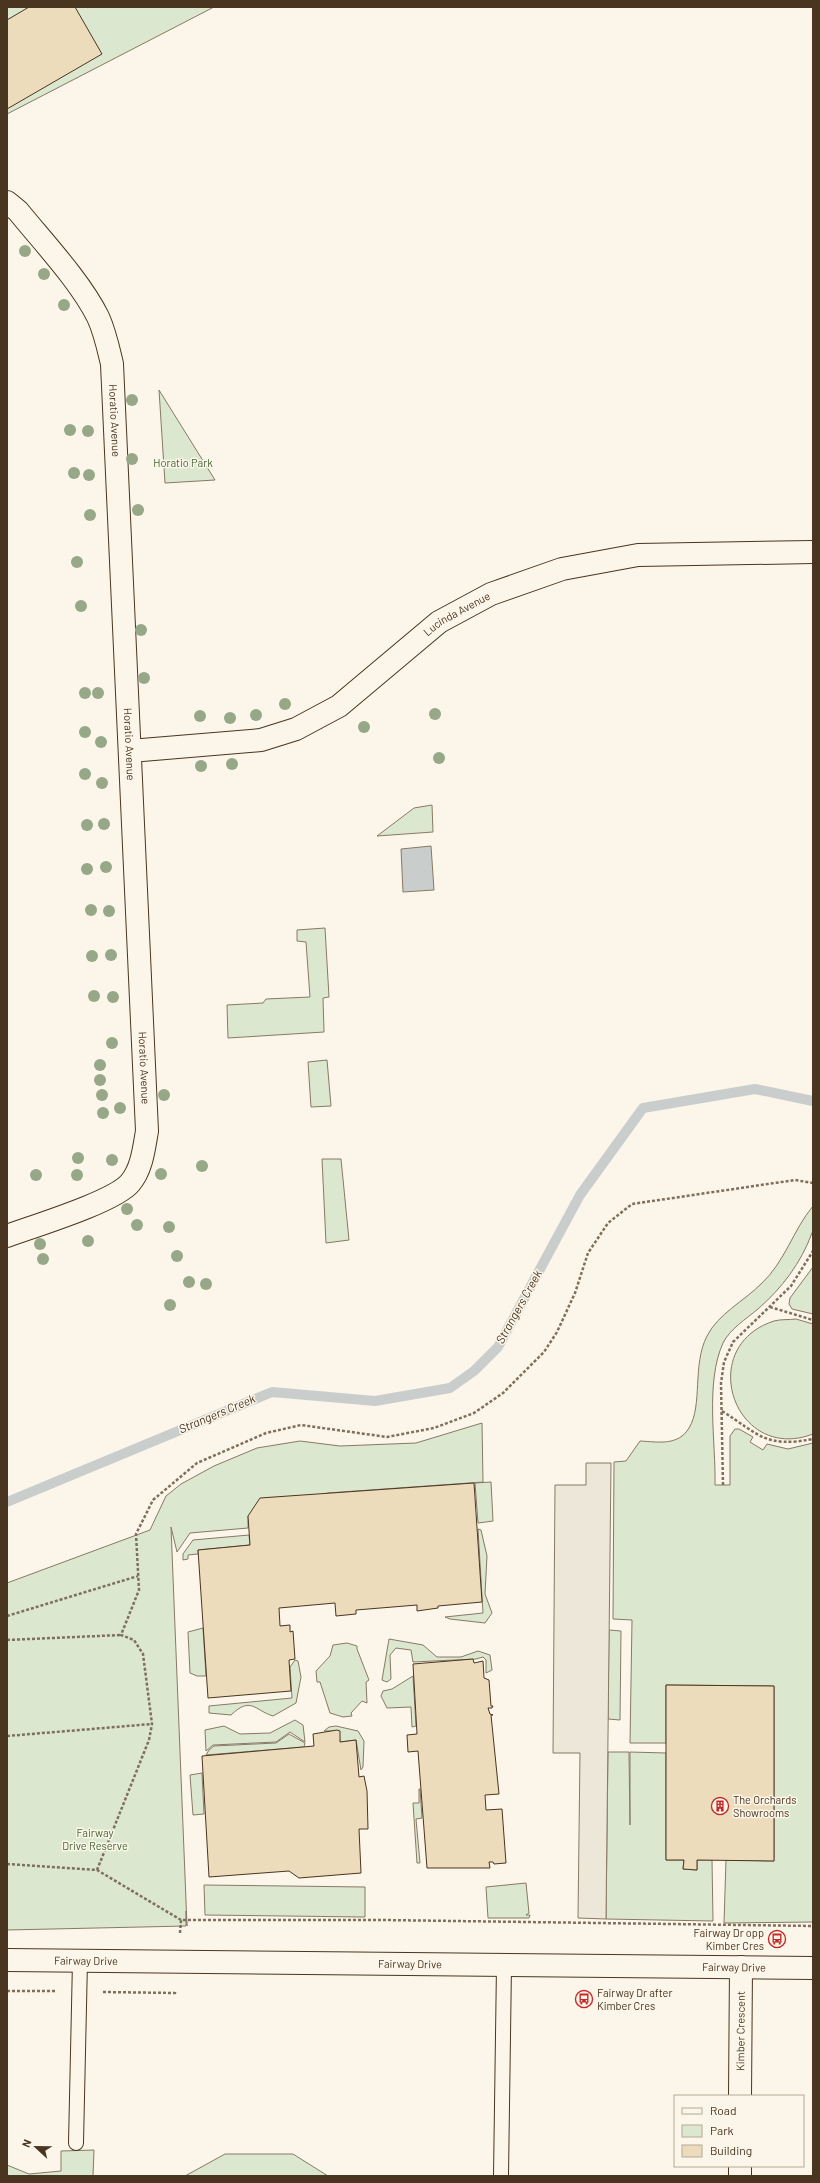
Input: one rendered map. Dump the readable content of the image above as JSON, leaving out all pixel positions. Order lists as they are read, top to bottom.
{
  "streets": {
    "street": [
      "Horatio Avenue",
      "Lucinda Avenue",
      "Fairway Drive",
      "Kimber Crescent"
    ]
  },
  "crossings": [
    ["Horatio Avenue", "Lucinda Avenue"],
    ["Fairway Drive", "Kimber Crescent"]
  ],
  "water": ["Strangers Creek"],
  "parks": ["Horatio Park", "Fairway Drive Reserve"],
  "places": {
    "building": ["The Orchards Showrooms"],
    "bus stop": ["Fairway Dr opp Kimber Cres", "Fairway Dr after Kimber Cres"]
  },
  "legend": ["Road", "Park", "Building"],
  "north": "left"
}
